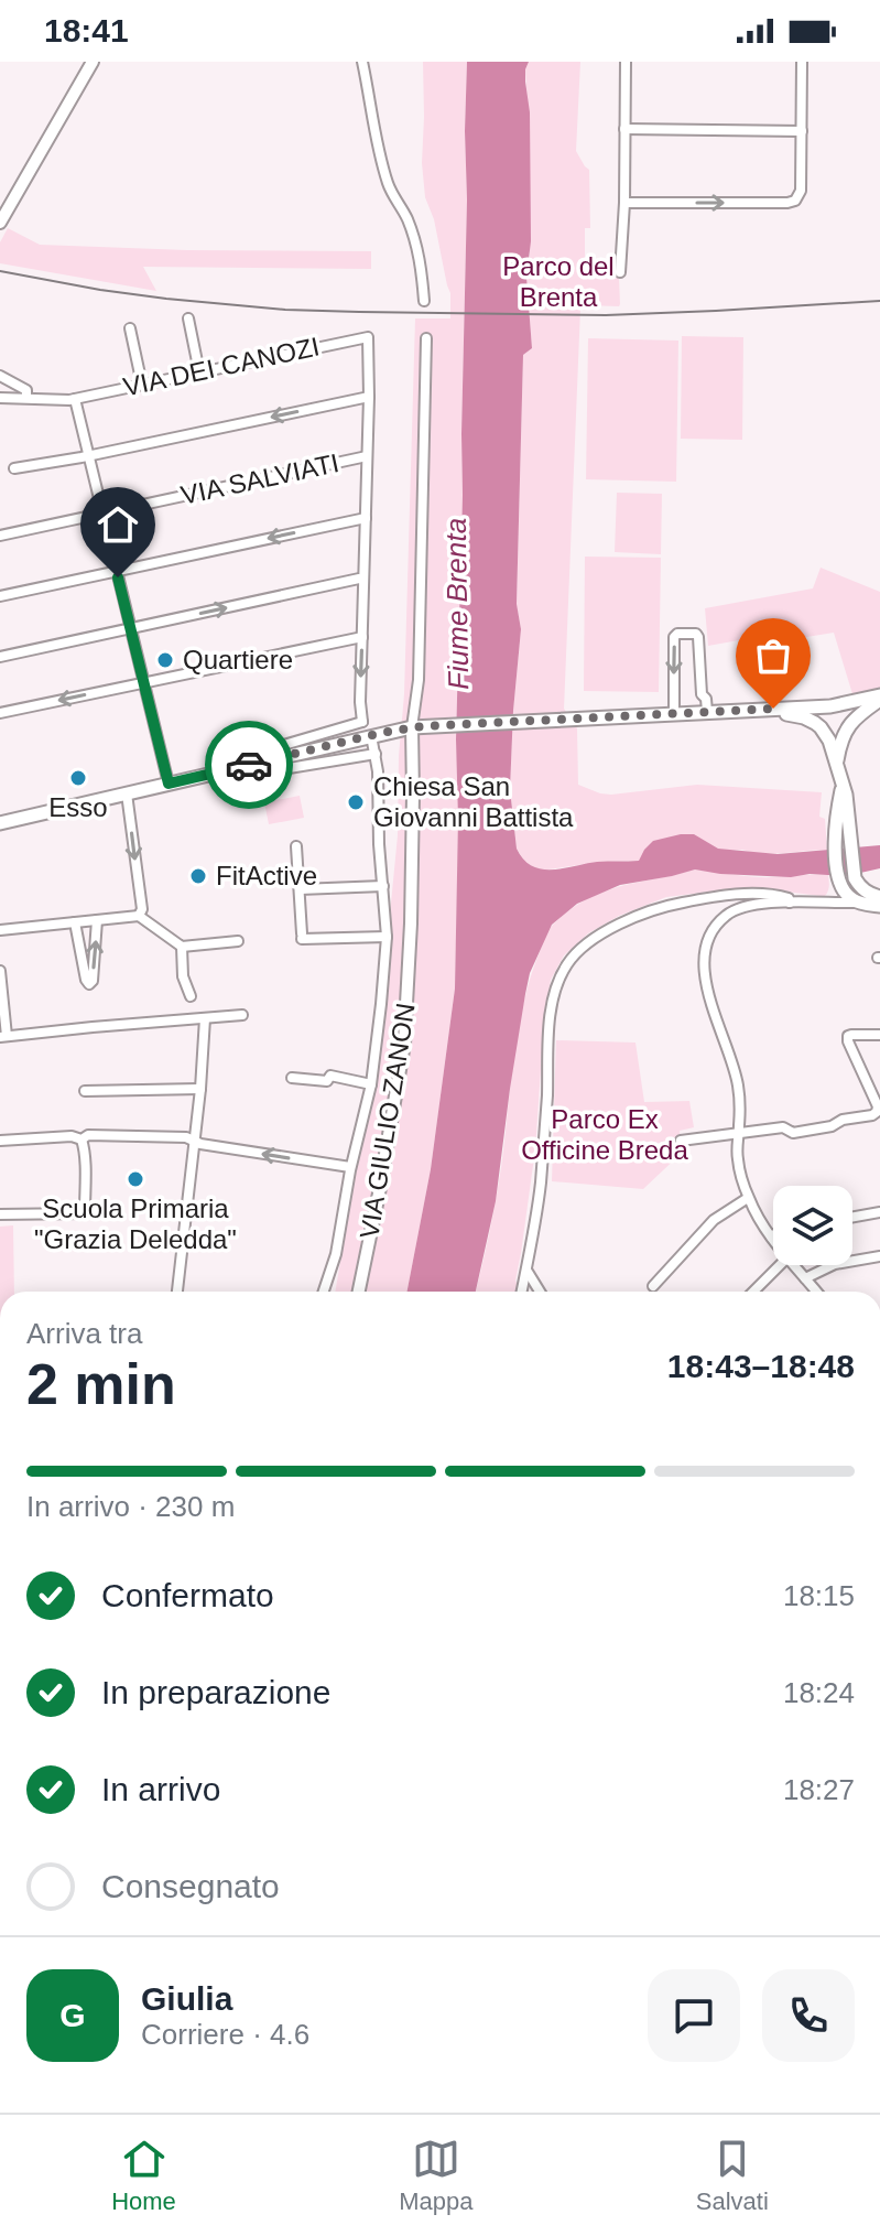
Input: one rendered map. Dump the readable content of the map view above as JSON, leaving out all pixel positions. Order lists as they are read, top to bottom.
{
  "streets": {
    "street": ["VIA DEI CANOZI", "VIA SALVIATI", "VIA GIULIO ZANON"]
  },
  "water": ["Fiume Brenta"],
  "parks": ["Parco del Brenta", "Parco Ex Officine Breda"],
  "places": [
    "Quartiere",
    "Esso",
    "Chiesa San Giovanni Battista",
    "FitActive",
    "Scuola Primaria \"Grazia Deledda\""
  ],
  "page": {
    "status": "18:41",
    "heading": ["2 min", "Arriva tra", "18:43–18:48"],
    "panel": ["Giulia", "Corriere · 4.6"],
    "bar": "In arrivo · 230 m",
    "list": [
      ["Confermato", "18:15"],
      ["In preparazione", "18:24"],
      ["In arrivo", "18:27"],
      "Consegnato"
    ],
    "round": "G",
    "tabs": ["Home", "Mappa", "Salvati"]
  }
}
